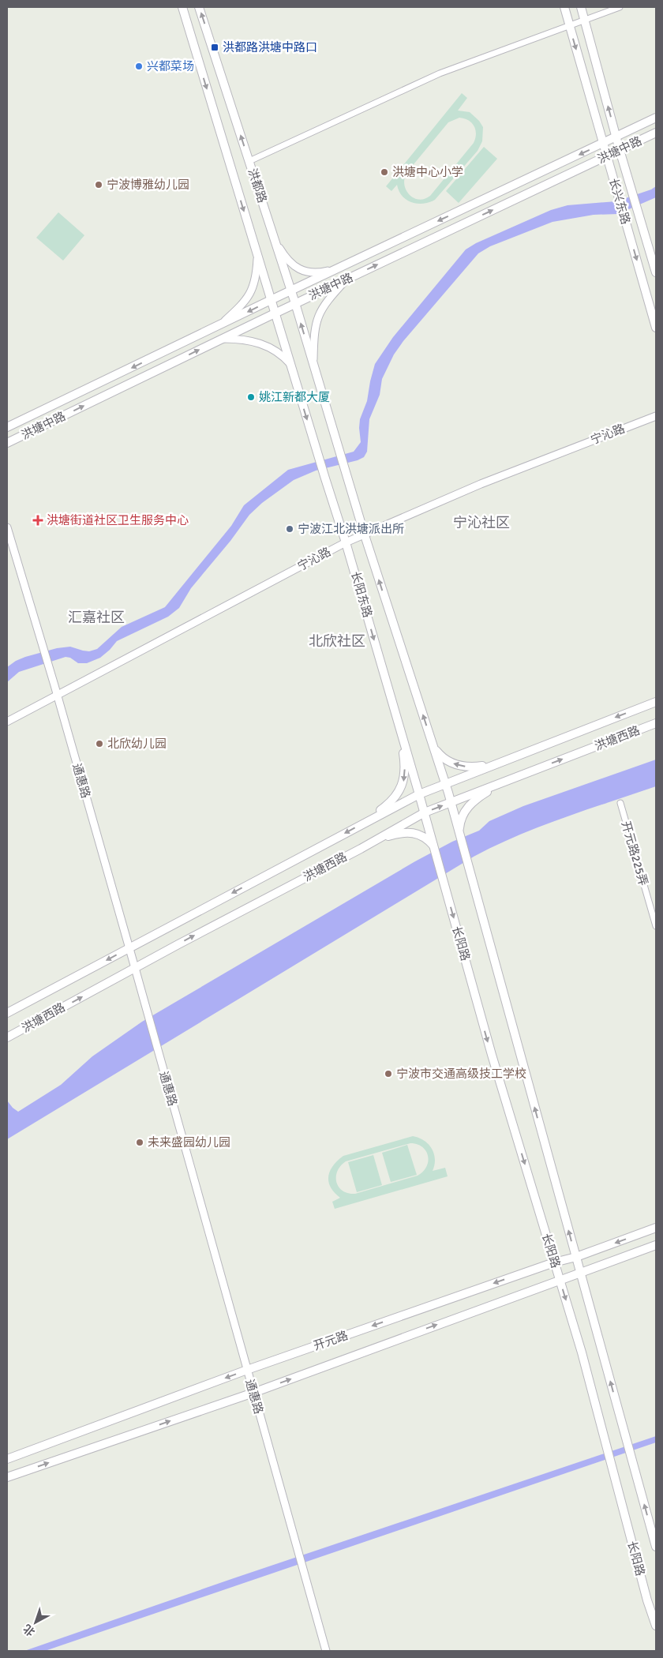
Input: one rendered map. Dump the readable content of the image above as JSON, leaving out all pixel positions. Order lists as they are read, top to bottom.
{
  "streets": {
    "main road": [
      "洪塘中路",
      "洪都路",
      "长兴东路",
      "长阳东路",
      "洪塘西路",
      "长阳路",
      "开元路"
    ],
    "street": ["宁沁路", "通惠路", "开元路225弄"]
  },
  "crossings": [
    ["洪塘中路", "洪都路"],
    ["洪塘中路", "长兴东路"],
    ["洪都路", "长阳东路"],
    ["宁沁路", "长阳东路"],
    ["宁沁路", "通惠路"],
    ["长阳东路", "洪塘西路"],
    ["长阳东路", "长阳路"],
    ["洪塘西路", "通惠路"],
    ["通惠路", "开元路"],
    ["长阳路", "开元路"]
  ],
  "districts": ["宁沁社区", "汇嘉社区", "北欣社区"],
  "places": {
    "transit": ["洪都路洪塘中路口"],
    "other": [
      "兴都菜场",
      "洪塘中心小学",
      "宁波博雅幼儿园",
      "姚江新都大厦",
      "宁波江北洪塘派出所",
      "北欣幼儿园",
      "宁波市交通高级技工学校",
      "未来盛园幼儿园"
    ],
    "health": ["洪塘街道社区卫生服务中心"]
  },
  "north": "bottom left"
}
